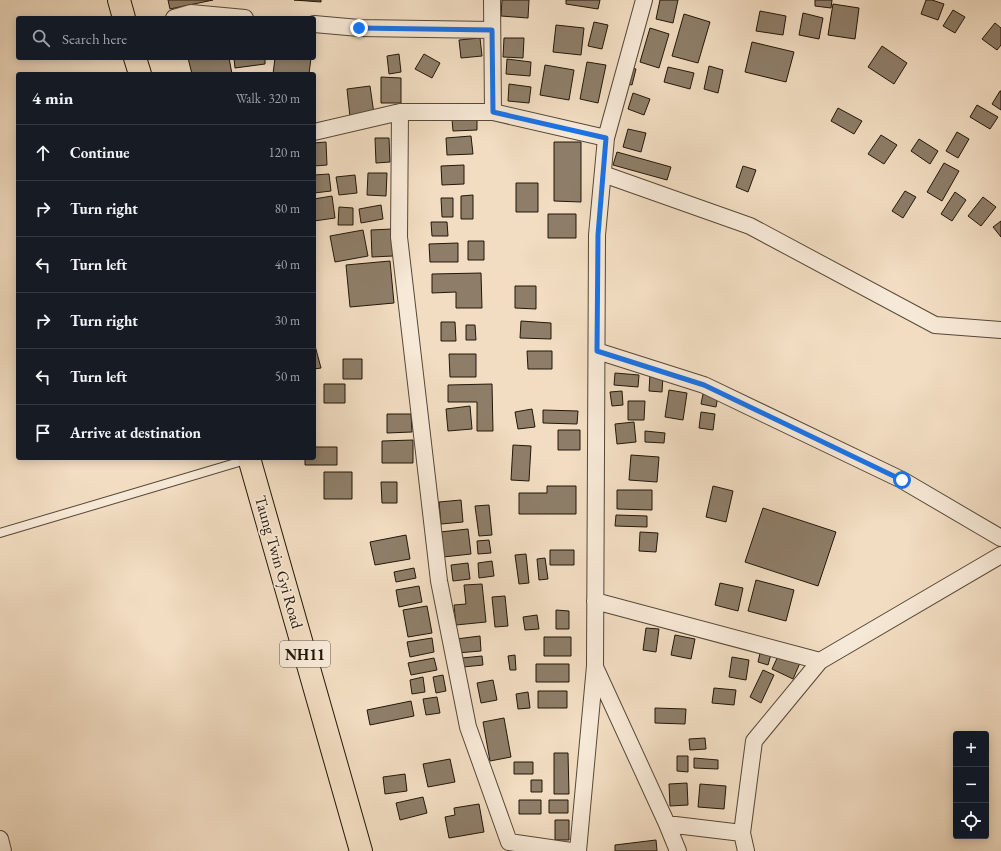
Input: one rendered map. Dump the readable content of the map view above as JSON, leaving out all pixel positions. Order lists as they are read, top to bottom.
{
  "streets": {
    "highway": ["Taung Twin Gyi Road", "NH11"]
  },
  "page": {
    "search": "Search here",
    "heading": ["4 min", "Walk · 320 m"],
    "list": [
      ["Continue", "120 m"],
      ["Turn right", "80 m"],
      ["Turn left", "40 m"],
      ["Turn right", "30 m"],
      ["Turn left", "50 m"],
      "Arrive at destination"
    ],
    "map_buttons": ["+", "−"]
  }
}
